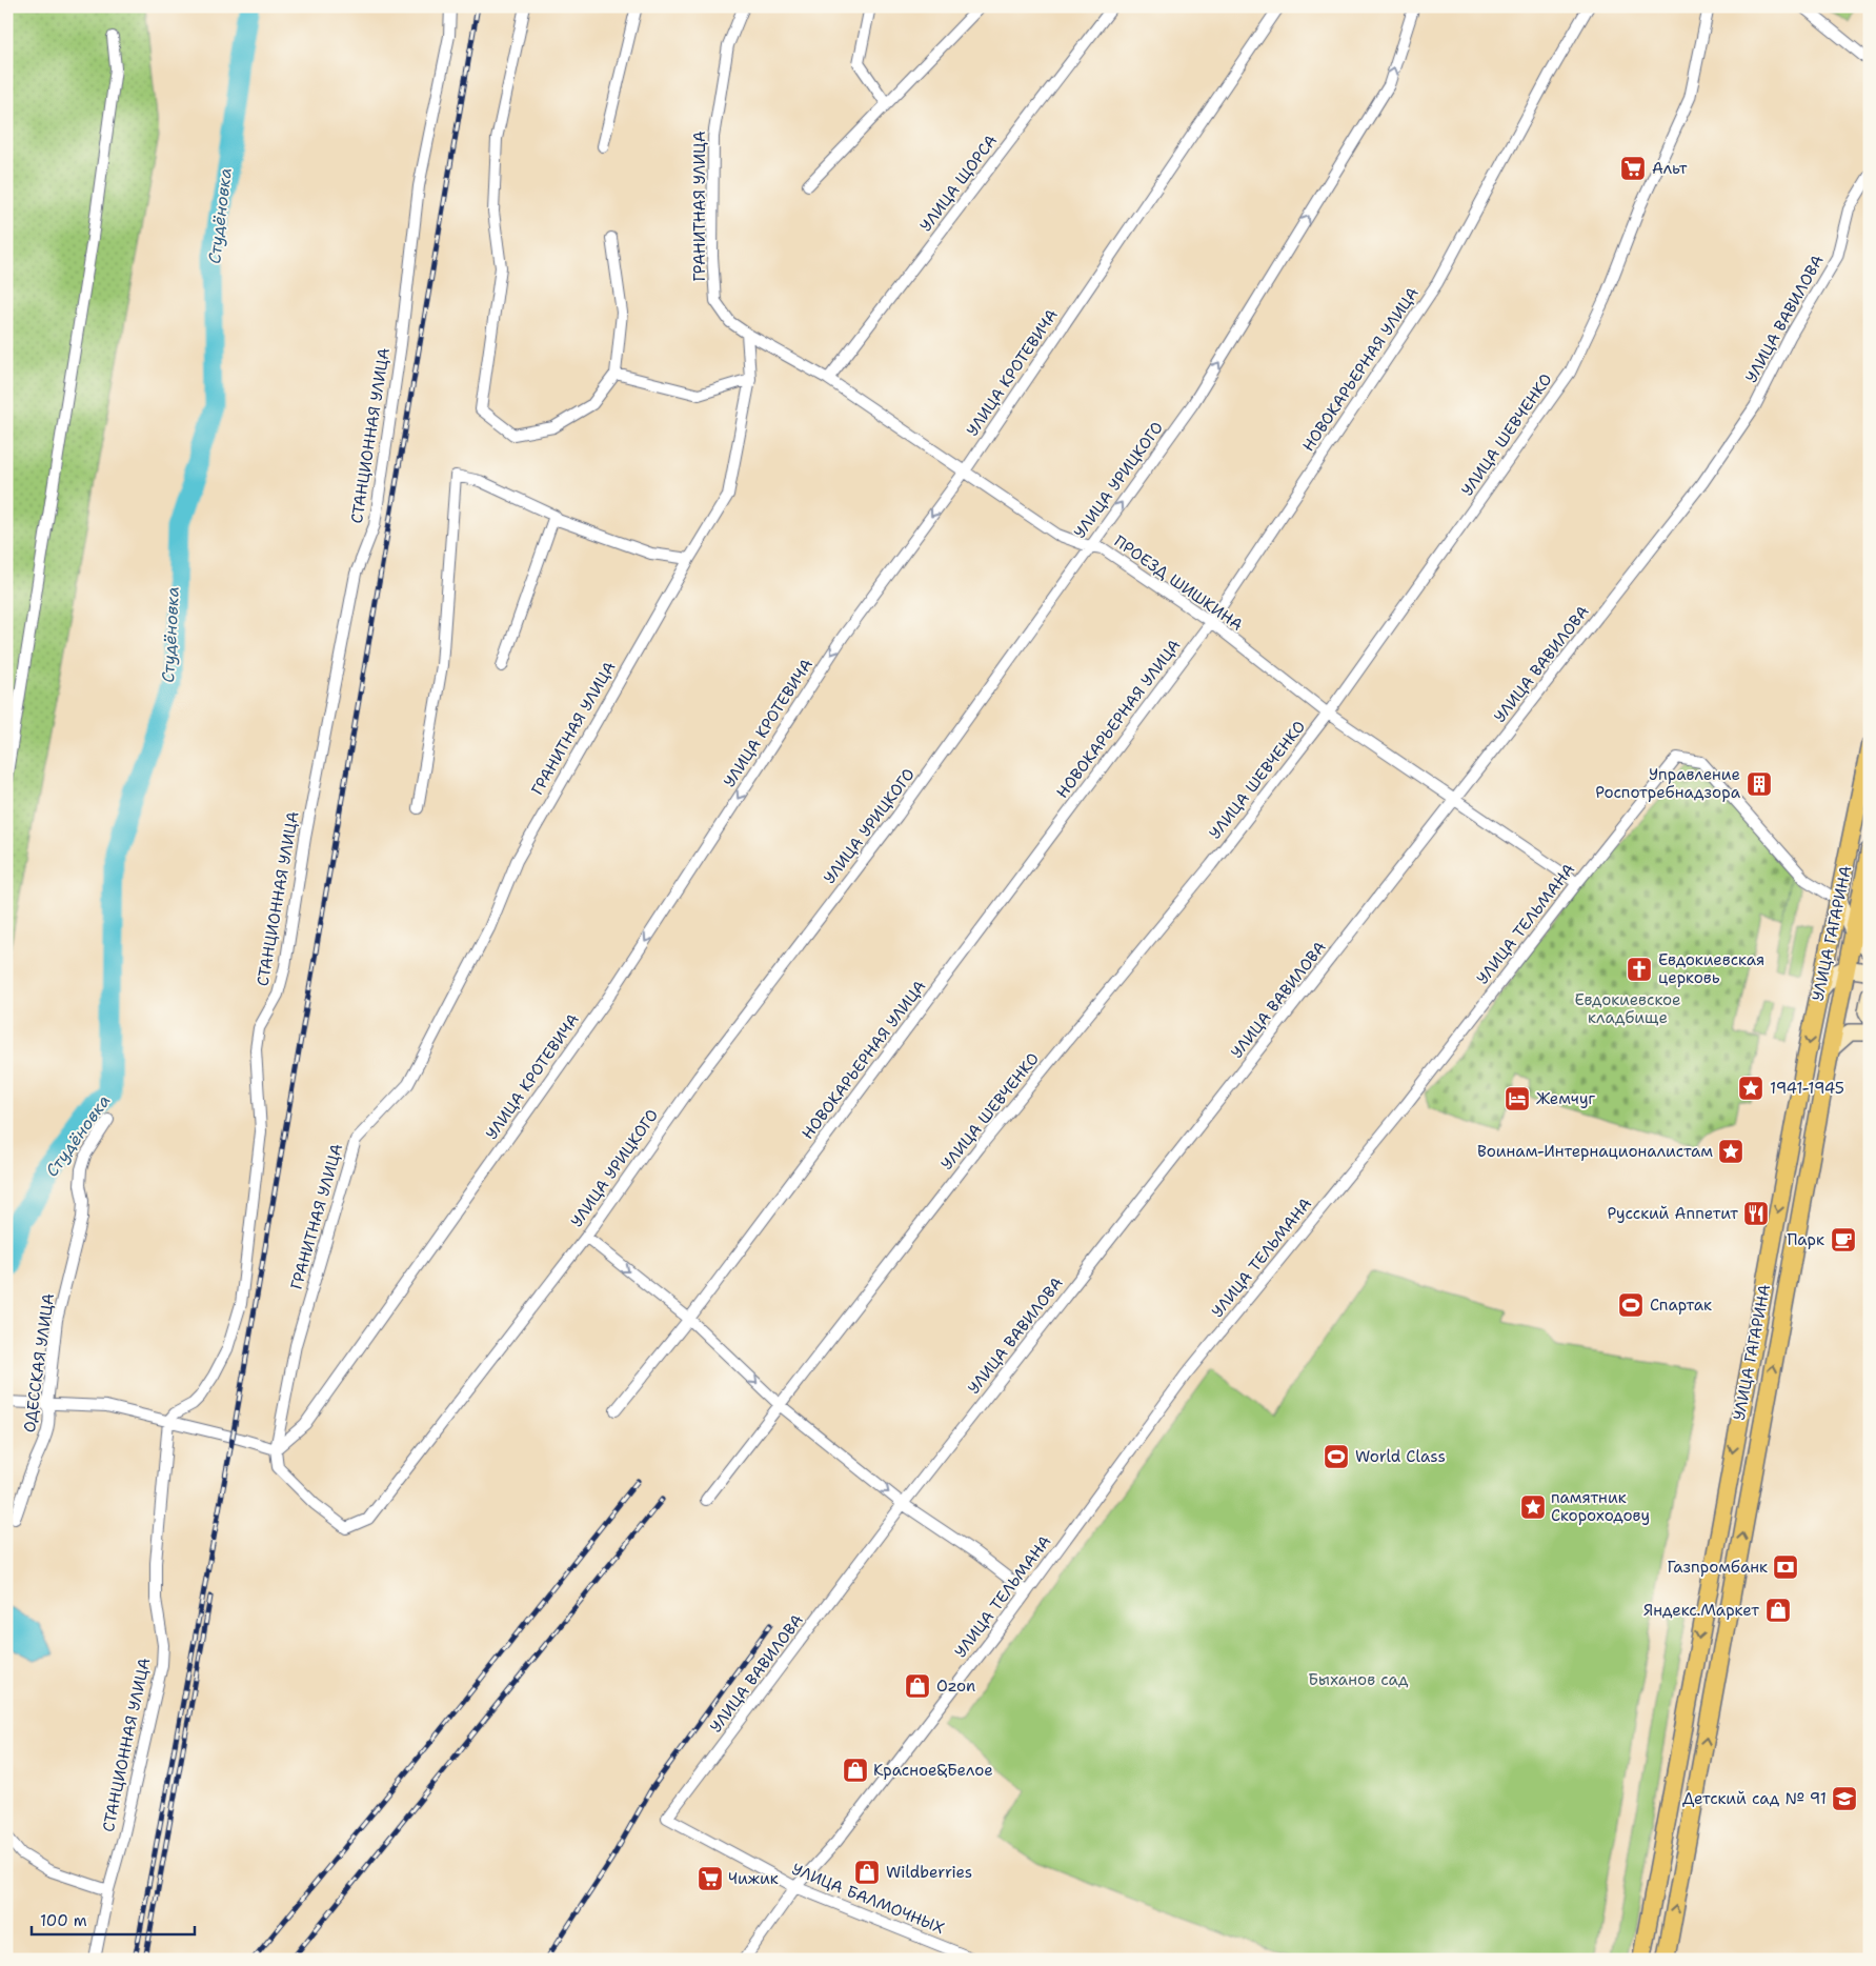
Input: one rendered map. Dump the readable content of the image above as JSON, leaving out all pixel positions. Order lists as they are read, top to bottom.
{
  "streets": {
    "main road": ["УЛИЦА ГАГАРИНА"],
    "street": [
      "УЛИЦА ЩОРСА",
      "ГРАНИТНАЯ УЛИЦА",
      "УЛИЦА ВАВИЛОВА",
      "НОВОКАРЬЕРНАЯ УЛИЦА",
      "УЛИЦА КРОТЕВИЧА",
      "УЛИЦА ШЕВЧЕНКО",
      "СТАНЦИОННАЯ УЛИЦА",
      "УЛИЦА УРИЦКОГО",
      "ПРОЕЗД ШИШКИНА",
      "УЛИЦА ТЕЛЬМАНА",
      "ОДЕССКАЯ УЛИЦА",
      "УЛИЦА БАЛМОЧНЫХ"
    ]
  },
  "crossings": [
    ["УЛИЦА ЩОРСА", "ПРОЕЗД ШИШКИНА"],
    ["ГРАНИТНАЯ УЛИЦА", "УЛИЦА КРОТЕВИЧА"],
    ["ГРАНИТНАЯ УЛИЦА", "УЛИЦА УРИЦКОГО"],
    ["ГРАНИТНАЯ УЛИЦА", "ПРОЕЗД ШИШКИНА"],
    ["УЛИЦА ВАВИЛОВА", "ПРОЕЗД ШИШКИНА"],
    ["УЛИЦА ВАВИЛОВА", "УЛИЦА БАЛМОЧНЫХ"],
    ["НОВОКАРЬЕРНАЯ УЛИЦА", "ПРОЕЗД ШИШКИНА"],
    ["УЛИЦА КРОТЕВИЧА", "УЛИЦА УРИЦКОГО"],
    ["УЛИЦА КРОТЕВИЧА", "ПРОЕЗД ШИШКИНА"],
    ["УЛИЦА ШЕВЧЕНКО", "ПРОЕЗД ШИШКИНА"],
    ["УЛИЦА УРИЦКОГО", "ПРОЕЗД ШИШКИНА"],
    ["ПРОЕЗД ШИШКИНА", "УЛИЦА ТЕЛЬМАНА"],
    ["УЛИЦА ТЕЛЬМАНА", "УЛИЦА ГАГАРИНА"],
    ["УЛИЦА ТЕЛЬМАНА", "УЛИЦА БАЛМОЧНЫХ"]
  ],
  "one_way": ["УЛИЦА КРОТЕВИЧА"],
  "water": ["Студёновка"],
  "parks": ["Евдокиевское кладбище", "Быханов сад"],
  "places": {
    "supermarket": ["Альт", "Чижик"],
    "building": ["Управление Роспотребнадзора"],
    "church": ["Евдокиевская церковь"],
    "place": ["1941-1945", "Воинам-Интернационалистам", "памятник Скороходову"],
    "hotel": ["Жемчуг"],
    "restaurant": ["Русский Аппетит"],
    "cafe": ["Парк"],
    "sports": ["Спартак", "World Class"],
    "bank": ["Газпромбанк"],
    "shop": [
      "Яндекс.Маркет",
      "Ozon",
      "Красное&Белое",
      "Wildberries"
    ],
    "school or university": ["Детский сад № 91"]
  },
  "scale_bar": "100 m"
}
